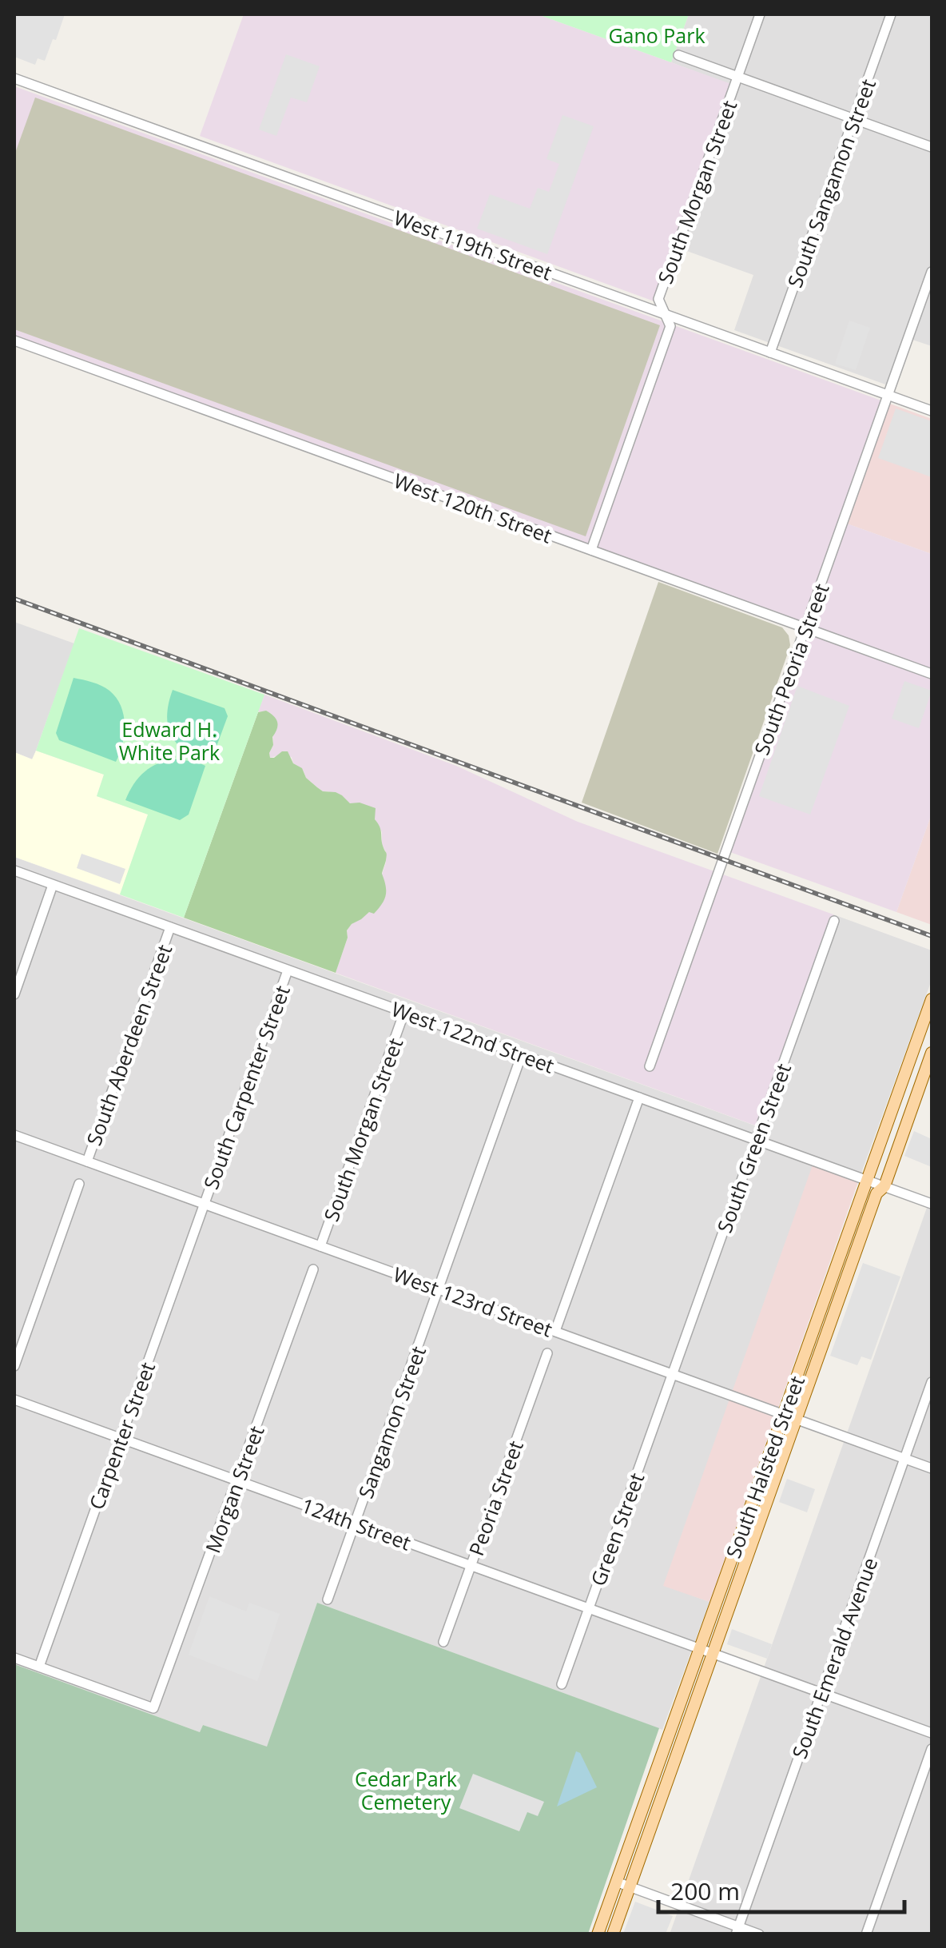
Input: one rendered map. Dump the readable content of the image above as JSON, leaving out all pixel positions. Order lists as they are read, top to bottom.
{
  "streets": {
    "main road": ["South Halsted Street"],
    "street": [
      "South Sangamon Street",
      "South Morgan Street",
      "West 119th Street",
      "West 120th Street",
      "South Peoria Street",
      "West 122nd Street",
      "South Aberdeen Street",
      "South Carpenter Street",
      "South Green Street",
      "West 123rd Street",
      "Sangamon Street",
      "Carpenter Street",
      "Morgan Street",
      "Peoria Street",
      "124th Street",
      "Green Street",
      "South Emerald Avenue"
    ]
  },
  "crossings": [
    ["South Sangamon Street", "West 119th Street"],
    ["South Morgan Street", "West 119th Street"],
    ["South Morgan Street", "West 120th Street"],
    ["South Morgan Street", "West 122nd Street"],
    ["South Morgan Street", "West 123rd Street"],
    ["West 119th Street", "South Peoria Street"],
    ["West 120th Street", "South Peoria Street"],
    ["West 122nd Street", "South Aberdeen Street"],
    ["West 122nd Street", "South Carpenter Street"],
    ["West 122nd Street", "South Green Street"],
    ["West 122nd Street", "South Halsted Street"],
    ["South Aberdeen Street", "West 123rd Street"],
    ["South Carpenter Street", "West 123rd Street"],
    ["South Carpenter Street", "Carpenter Street"],
    ["South Green Street", "West 123rd Street"],
    ["South Green Street", "Green Street"],
    ["West 123rd Street", "Sangamon Street"],
    ["West 123rd Street", "Carpenter Street"],
    ["West 123rd Street", "South Halsted Street"],
    ["West 123rd Street", "Green Street"],
    ["West 123rd Street", "South Emerald Avenue"],
    ["Sangamon Street", "124th Street"],
    ["Carpenter Street", "Morgan Street"],
    ["Carpenter Street", "124th Street"],
    ["South Halsted Street", "124th Street"],
    ["Morgan Street", "124th Street"],
    ["Peoria Street", "124th Street"],
    ["124th Street", "Green Street"],
    ["124th Street", "South Emerald Avenue"]
  ],
  "parks": ["Gano Park", "Edward H. White Park", "Cedar Park Cemetery"],
  "scale_bar": "200 m"
}
